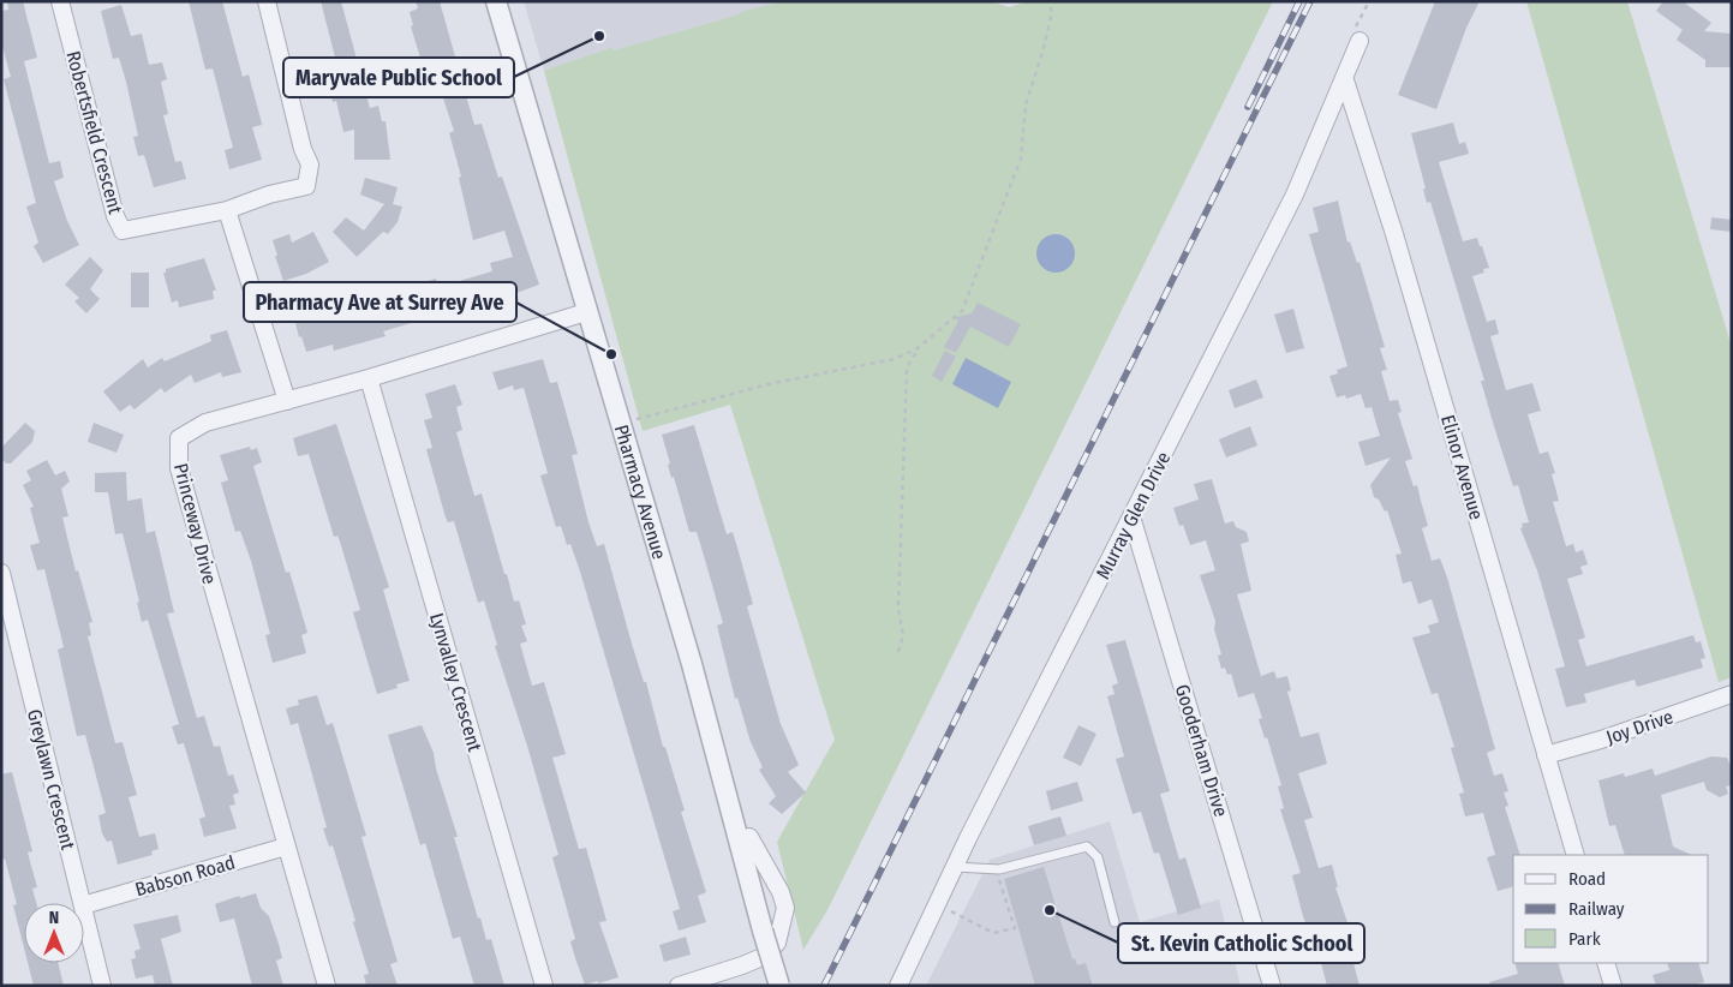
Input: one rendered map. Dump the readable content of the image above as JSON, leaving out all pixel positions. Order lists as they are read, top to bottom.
{
  "streets": {
    "street": [
      "Robertsfield Crescent",
      "Elinor Avenue",
      "Pharmacy Avenue",
      "Murray Glen Drive",
      "Princeway Drive",
      "Lynvalley Crescent",
      "Joy Drive",
      "Gooderham Drive",
      "Greylawn Crescent",
      "Babson Road"
    ]
  },
  "crossings": [
    ["Elinor Avenue", "Murray Glen Drive"],
    ["Elinor Avenue", "Joy Drive"],
    ["Pharmacy Avenue", "Princeway Drive"],
    ["Murray Glen Drive", "Gooderham Drive"],
    ["Princeway Drive", "Lynvalley Crescent"],
    ["Princeway Drive", "Babson Road"]
  ],
  "places": ["Maryvale Public School", "Pharmacy Ave at Surrey Ave", "St. Kevin Catholic School"],
  "legend": ["Road", "Railway", "Park"],
  "north": "top"
}
